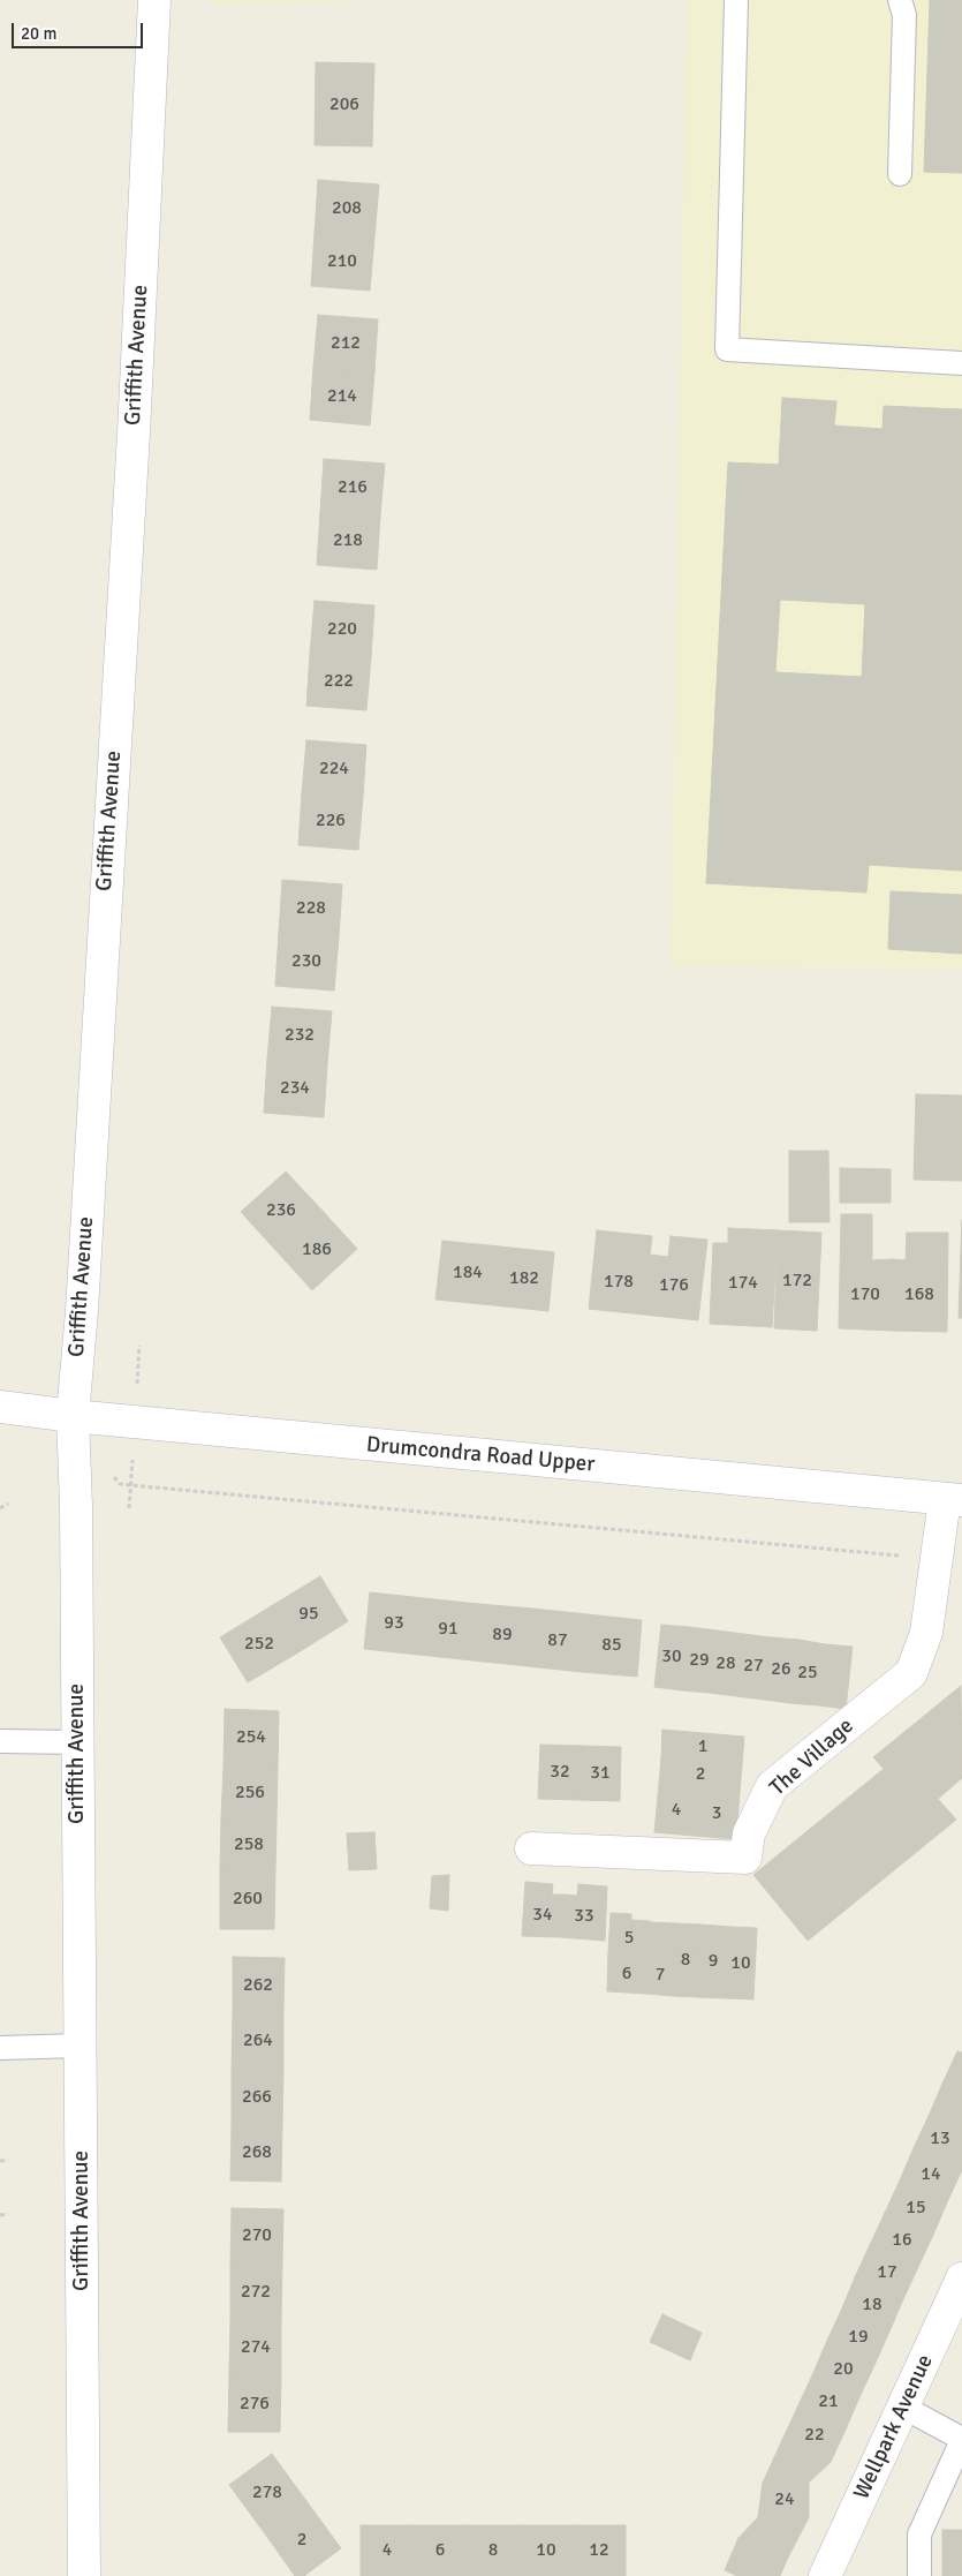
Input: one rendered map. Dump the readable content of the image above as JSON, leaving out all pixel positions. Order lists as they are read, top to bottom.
{
  "streets": {
    "main road": [
      "Griffith Avenue",
      "Drumcondra Road Upper",
      "The Village",
      "Wellpark Avenue"
    ]
  },
  "crossings": [
    ["Griffith Avenue", "Drumcondra Road Upper"],
    ["Drumcondra Road Upper", "The Village"]
  ],
  "house_numbers": [
    "206",
    "208",
    "210",
    "212",
    "214",
    "216",
    "218",
    "220",
    "222",
    "224",
    "226",
    "228",
    "230",
    "232",
    "234",
    "236",
    "186",
    "184",
    "182",
    "172",
    "178",
    "174",
    "176",
    "170",
    "168",
    "95",
    "93",
    "91",
    "89",
    "87",
    "252",
    "85",
    "30",
    "29",
    "28",
    "27",
    "26",
    "25",
    "254",
    "1",
    "32",
    "31",
    "2",
    "256",
    "4",
    "3",
    "258",
    "260",
    "34",
    "33",
    "5",
    "8",
    "9",
    "10",
    "6",
    "7",
    "262",
    "264",
    "266",
    "13",
    "268",
    "14",
    "15",
    "270",
    "16",
    "17",
    "272",
    "18",
    "19",
    "274",
    "20",
    "21",
    "276",
    "22",
    "278",
    "24",
    "2",
    "4",
    "6",
    "8",
    "10",
    "12"
  ],
  "scale_bar": "20 m"
}
